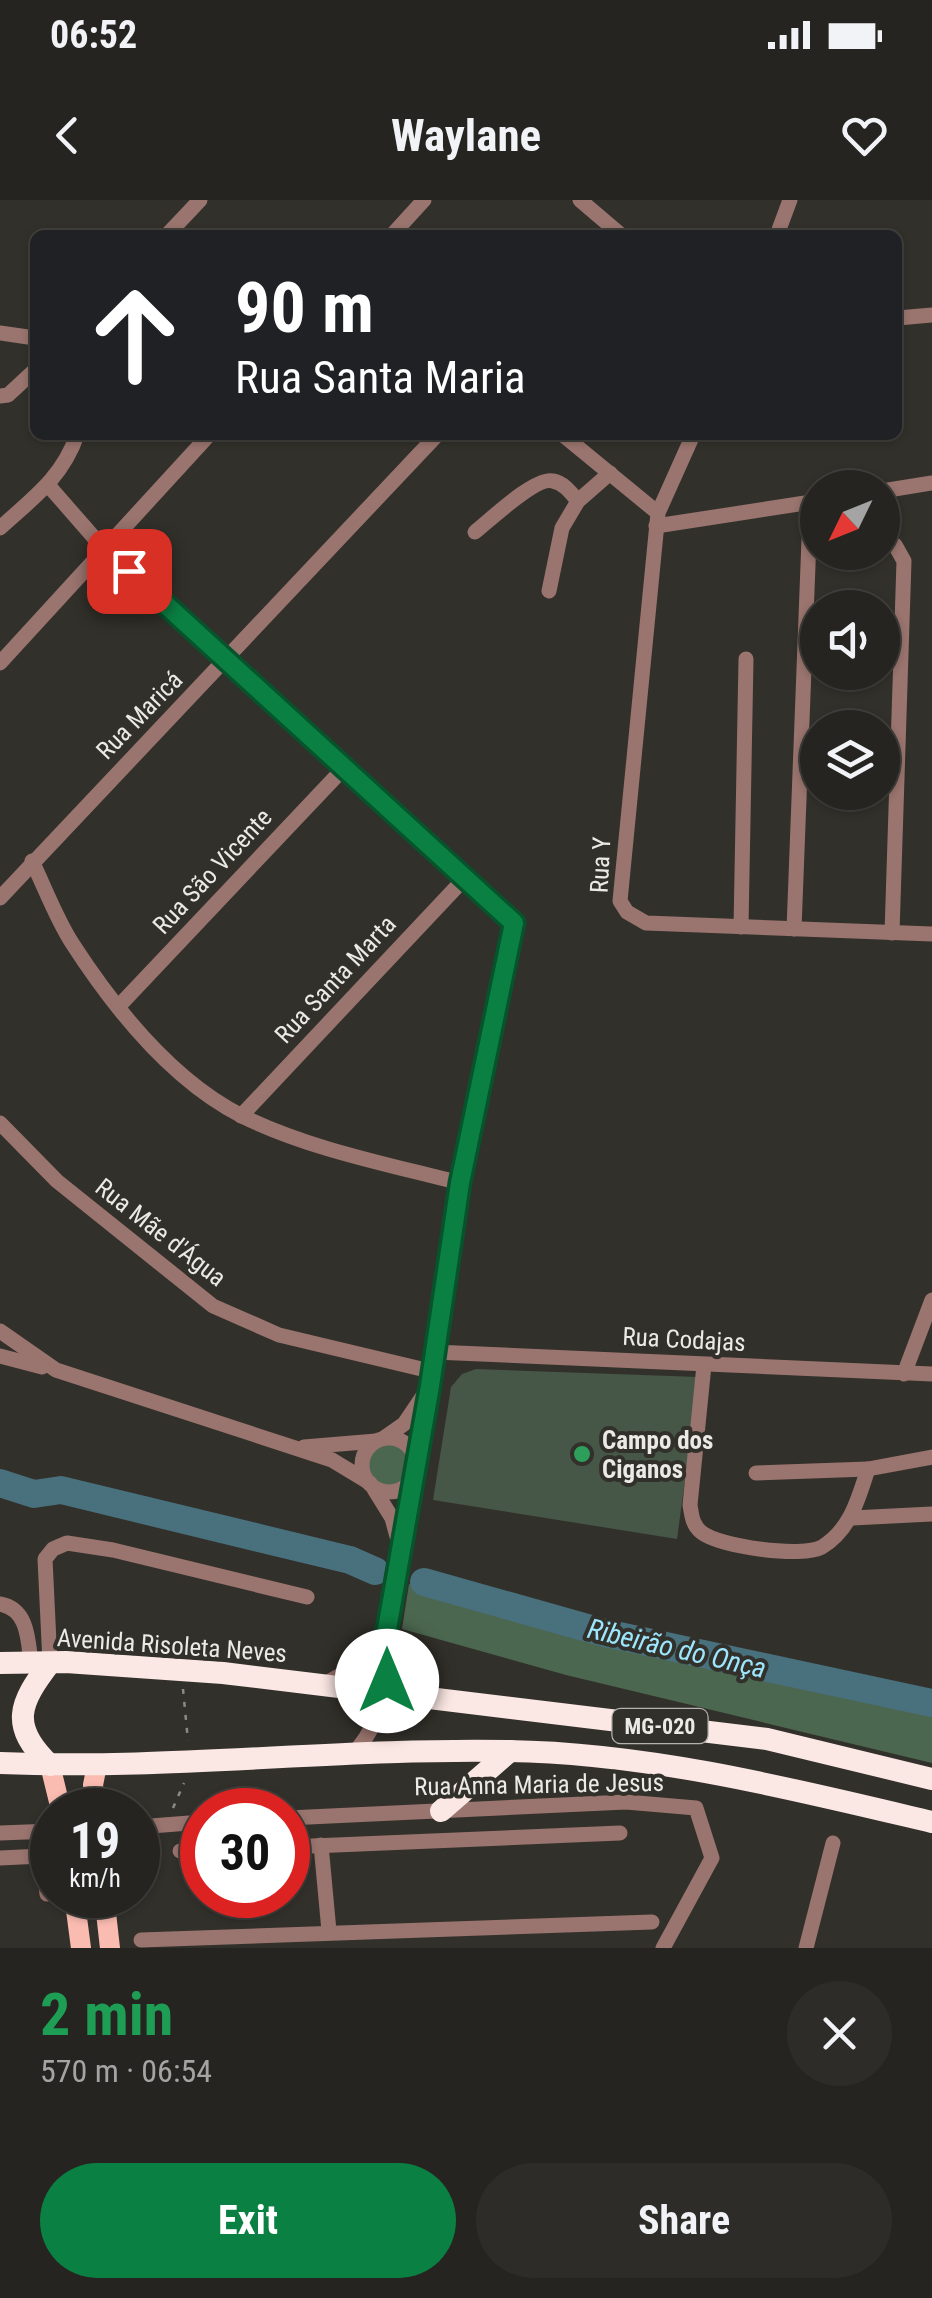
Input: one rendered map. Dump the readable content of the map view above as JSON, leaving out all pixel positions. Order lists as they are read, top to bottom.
{
  "streets": {
    "highway": ["Avenida Risoleta Neves", "MG-020"],
    "street": [
      "Rua Maricá",
      "Rua Y",
      "Rua São Vicente",
      "Rua Santa Marta",
      "Rua Mãe d'Água",
      "Rua Codajas",
      "Rua Anna Maria de Jesus"
    ]
  },
  "water": ["Ribeirão do Onça"],
  "places": ["Campo dos Ciganos"],
  "north": "bottom left",
  "page": {
    "status": "06:52",
    "header": "Waylane",
    "turn": ["90 m", "Rua Santa Maria"],
    "speed": "19 km/h",
    "limit": "30",
    "heading": ["2 min", "570 m · 06:54"],
    "buttons": ["Exit", "Share"]
  }
}
